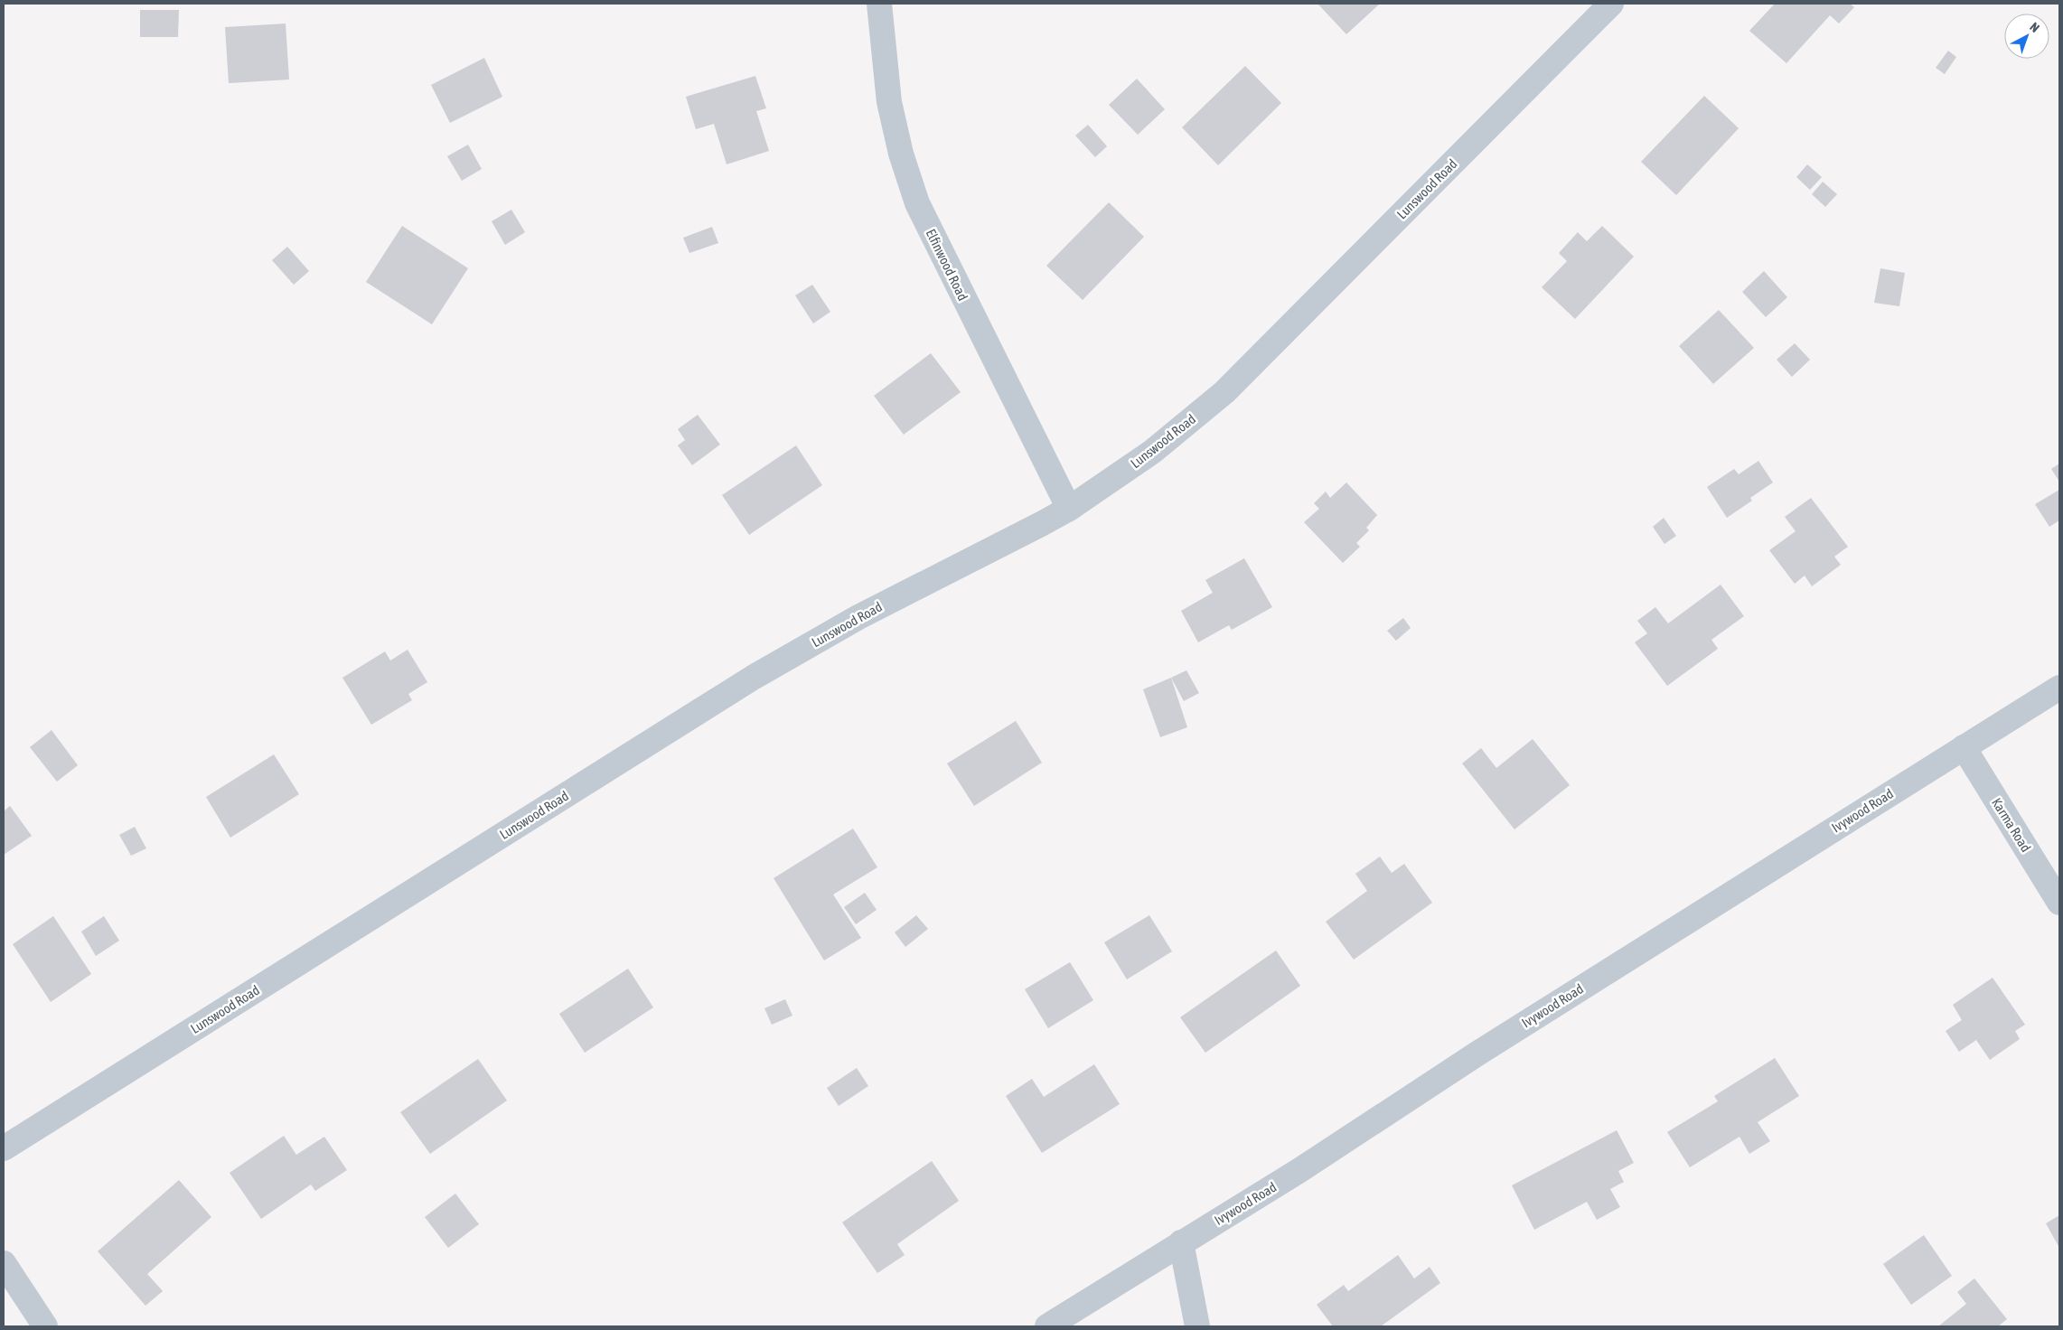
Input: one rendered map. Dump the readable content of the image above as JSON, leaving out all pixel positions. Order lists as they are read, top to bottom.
{
  "streets": {
    "street": [
      "Lunswood Road",
      "Elfinwood Road",
      "Ivywood Road",
      "Karma Road"
    ]
  },
  "crossings": [
    ["Lunswood Road", "Elfinwood Road"],
    ["Ivywood Road", "Karma Road"]
  ],
  "north": "top right"
}
